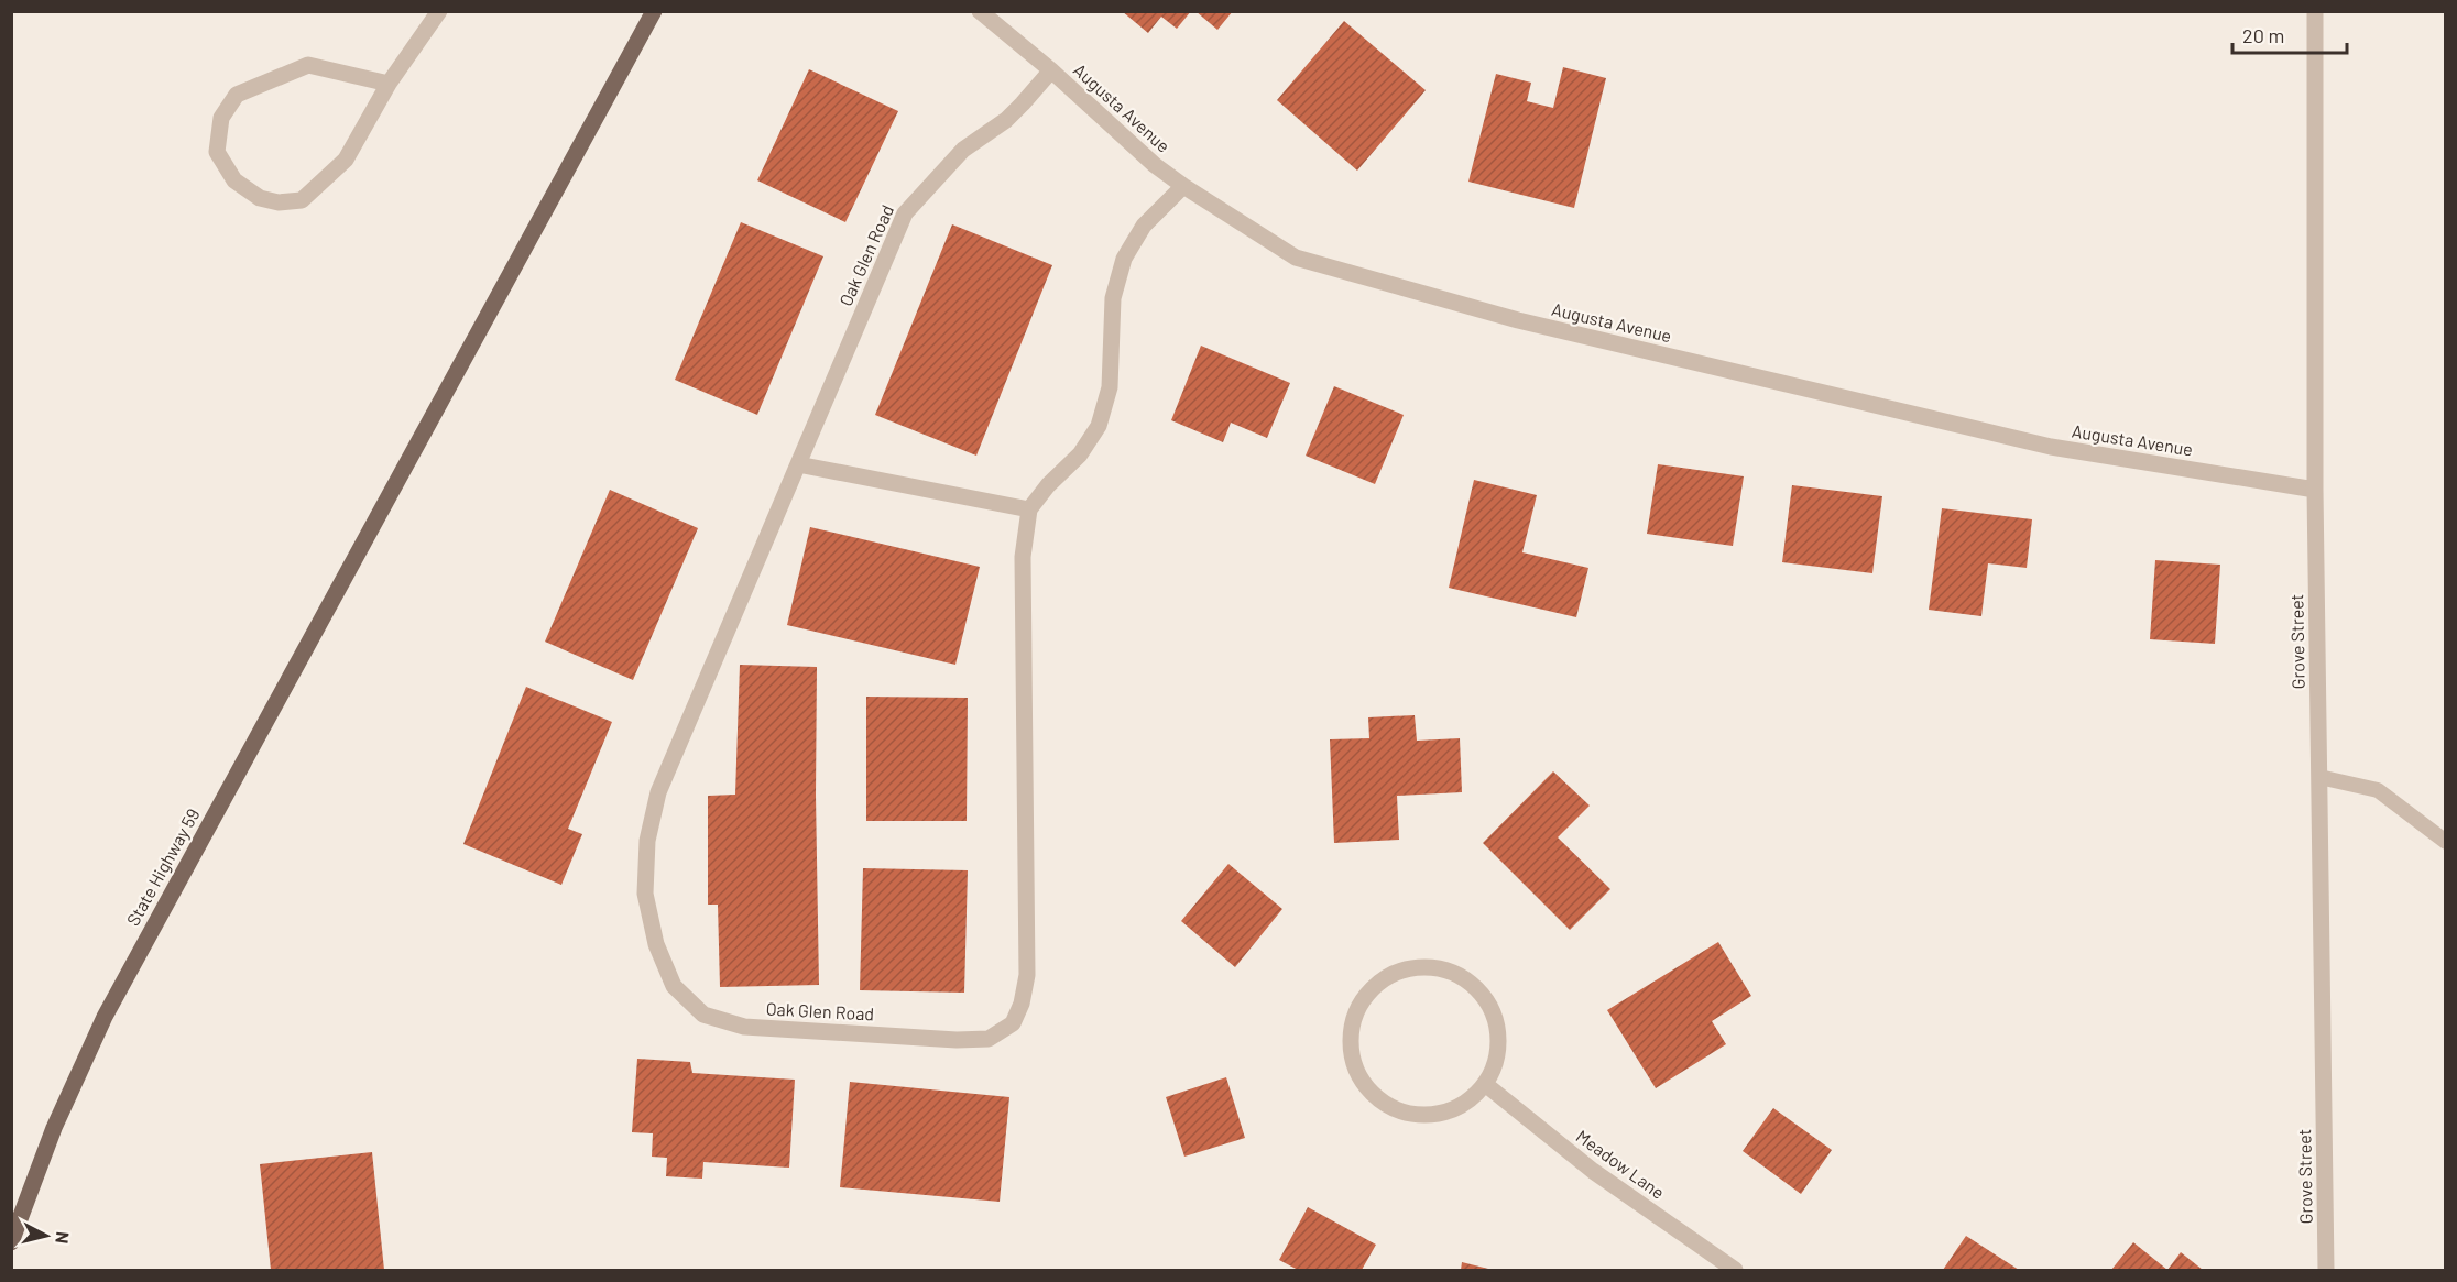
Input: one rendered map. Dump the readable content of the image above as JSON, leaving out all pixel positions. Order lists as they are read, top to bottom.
{
  "streets": {
    "main road": ["State Highway 59"],
    "street": [
      "Augusta Avenue",
      "Oak Glen Road",
      "Grove Street",
      "Meadow Lane"
    ]
  },
  "crossings": [
    ["Augusta Avenue", "Oak Glen Road"],
    ["Augusta Avenue", "Grove Street"]
  ],
  "scale_bar": "20 m",
  "north": "right"
}
